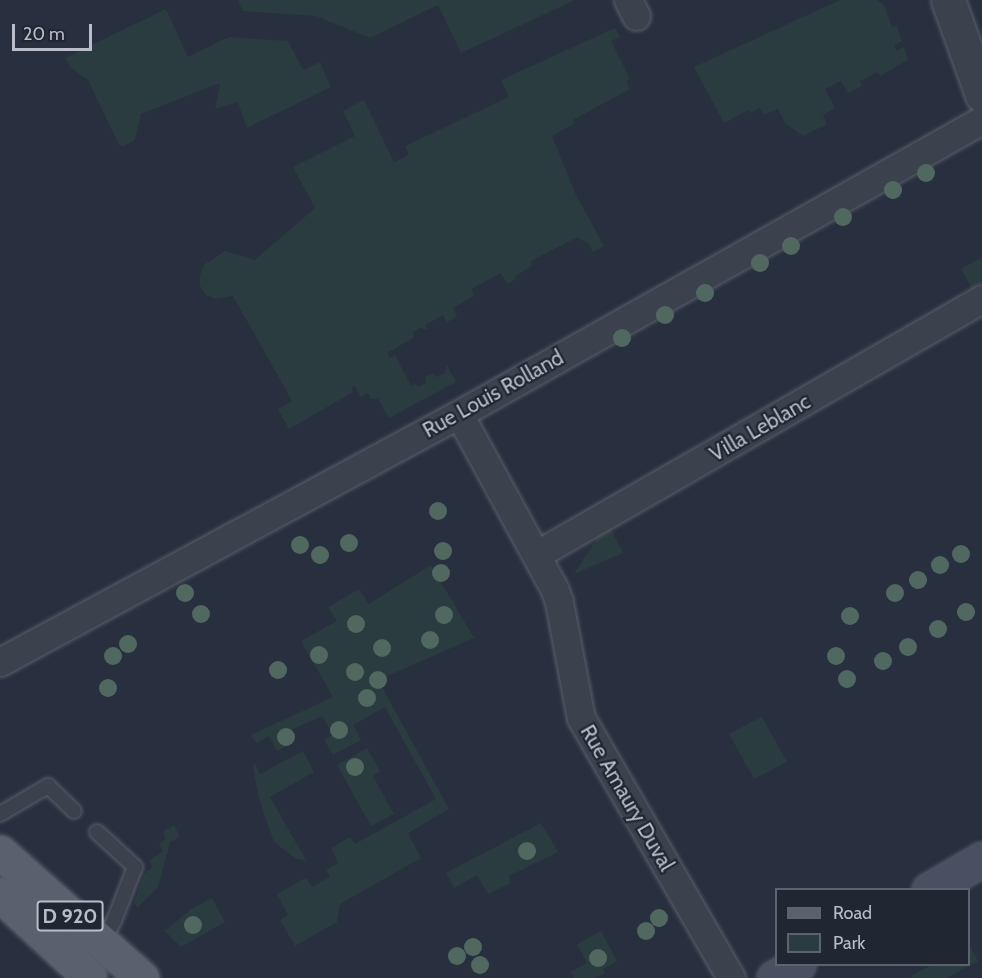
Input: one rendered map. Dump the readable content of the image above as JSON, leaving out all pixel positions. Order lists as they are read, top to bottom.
{
  "streets": {
    "main road": ["D 920"],
    "street": ["Rue Louis Rolland", "Villa Leblanc", "Rue Amaury Duval"]
  },
  "crossings": [
    ["Rue Louis Rolland", "Rue Amaury Duval"],
    ["Villa Leblanc", "Rue Amaury Duval"]
  ],
  "legend": ["Road", "Park"],
  "scale_bar": "20 m"
}
